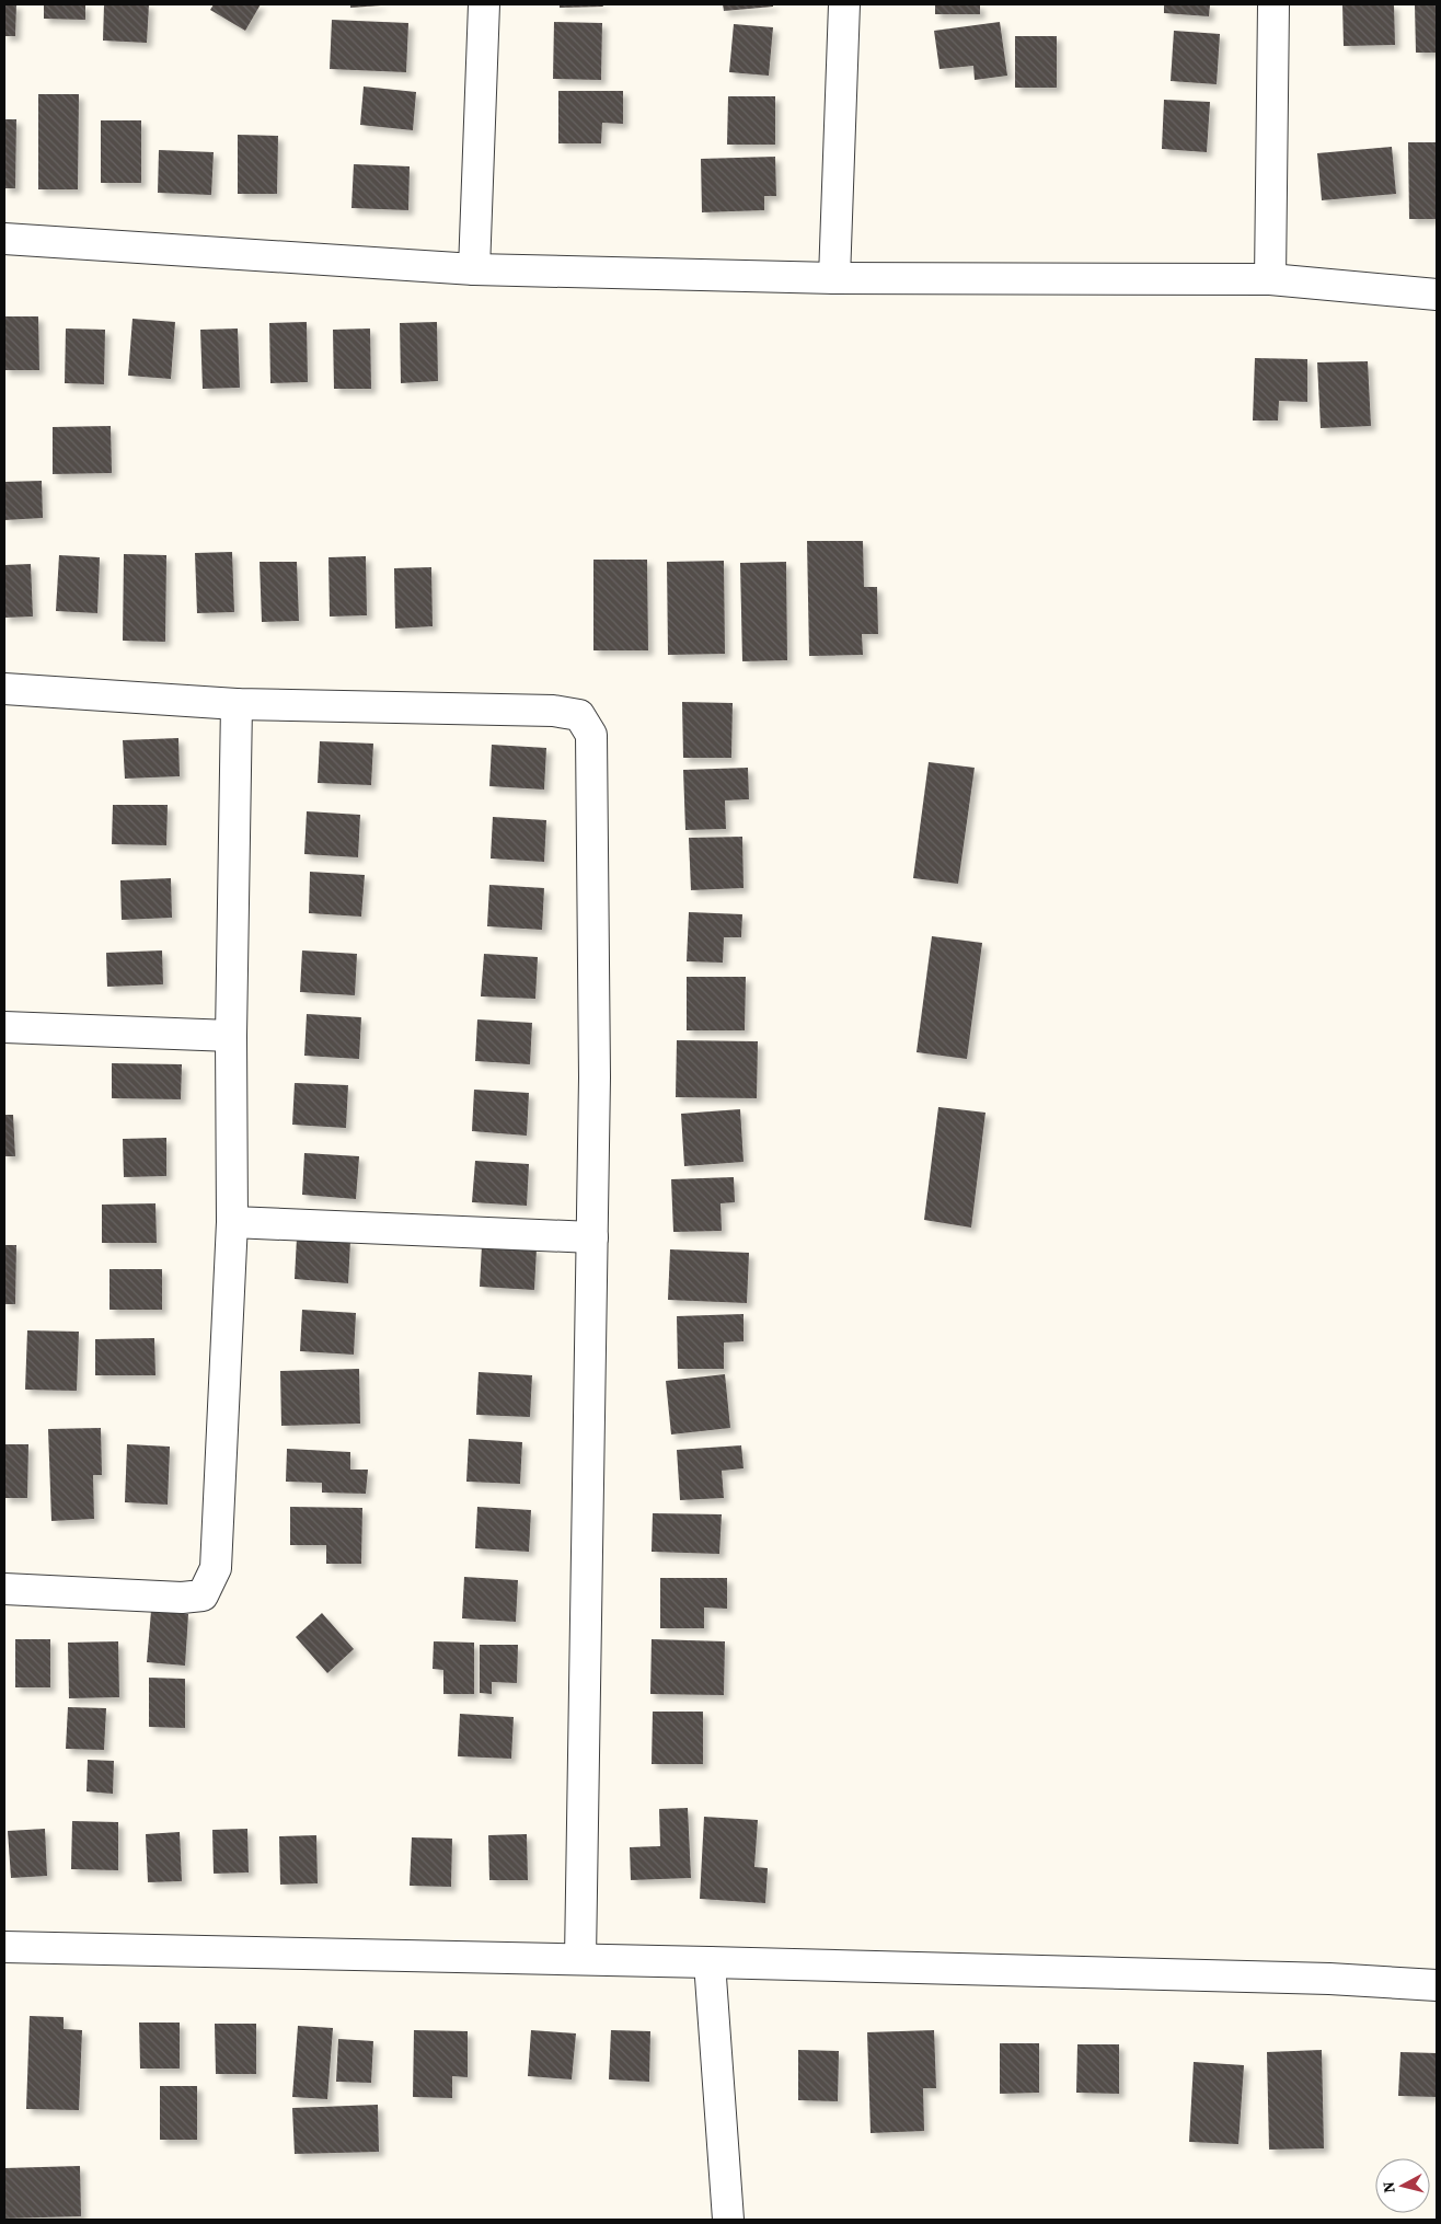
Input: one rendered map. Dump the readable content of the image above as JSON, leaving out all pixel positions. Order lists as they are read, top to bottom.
{
  "north": "left"
}
